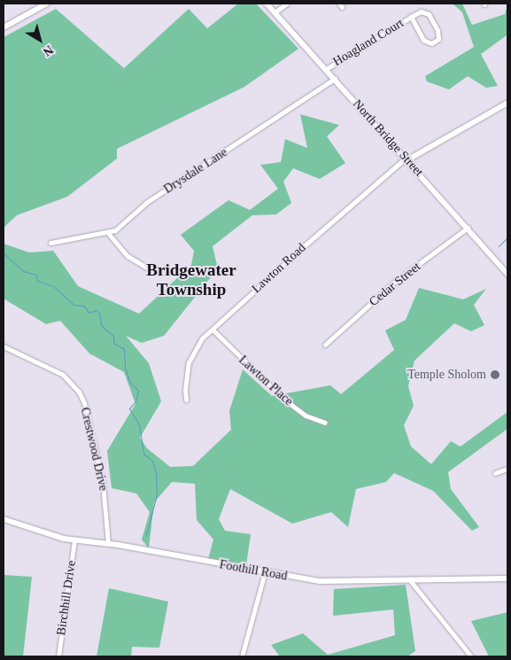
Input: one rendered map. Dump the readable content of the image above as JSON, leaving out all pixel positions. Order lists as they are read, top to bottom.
{
  "streets": {
    "street": [
      "Hoagland Court",
      "North Bridge Street",
      "Drysdale Lane",
      "Lawton Road",
      "Cedar Street",
      "Lawton Place",
      "Crestwood Drive",
      "Foothill Road",
      "Birchhill Drive"
    ]
  },
  "crossings": [
    ["Hoagland Court", "North Bridge Street"],
    ["North Bridge Street", "Drysdale Lane"],
    ["North Bridge Street", "Lawton Road"],
    ["North Bridge Street", "Cedar Street"],
    ["Lawton Road", "Lawton Place"],
    ["Crestwood Drive", "Foothill Road"],
    ["Foothill Road", "Birchhill Drive"]
  ],
  "districts": ["Bridgewater Township"],
  "places": ["Temple Sholom"],
  "north": "bottom right"
}
